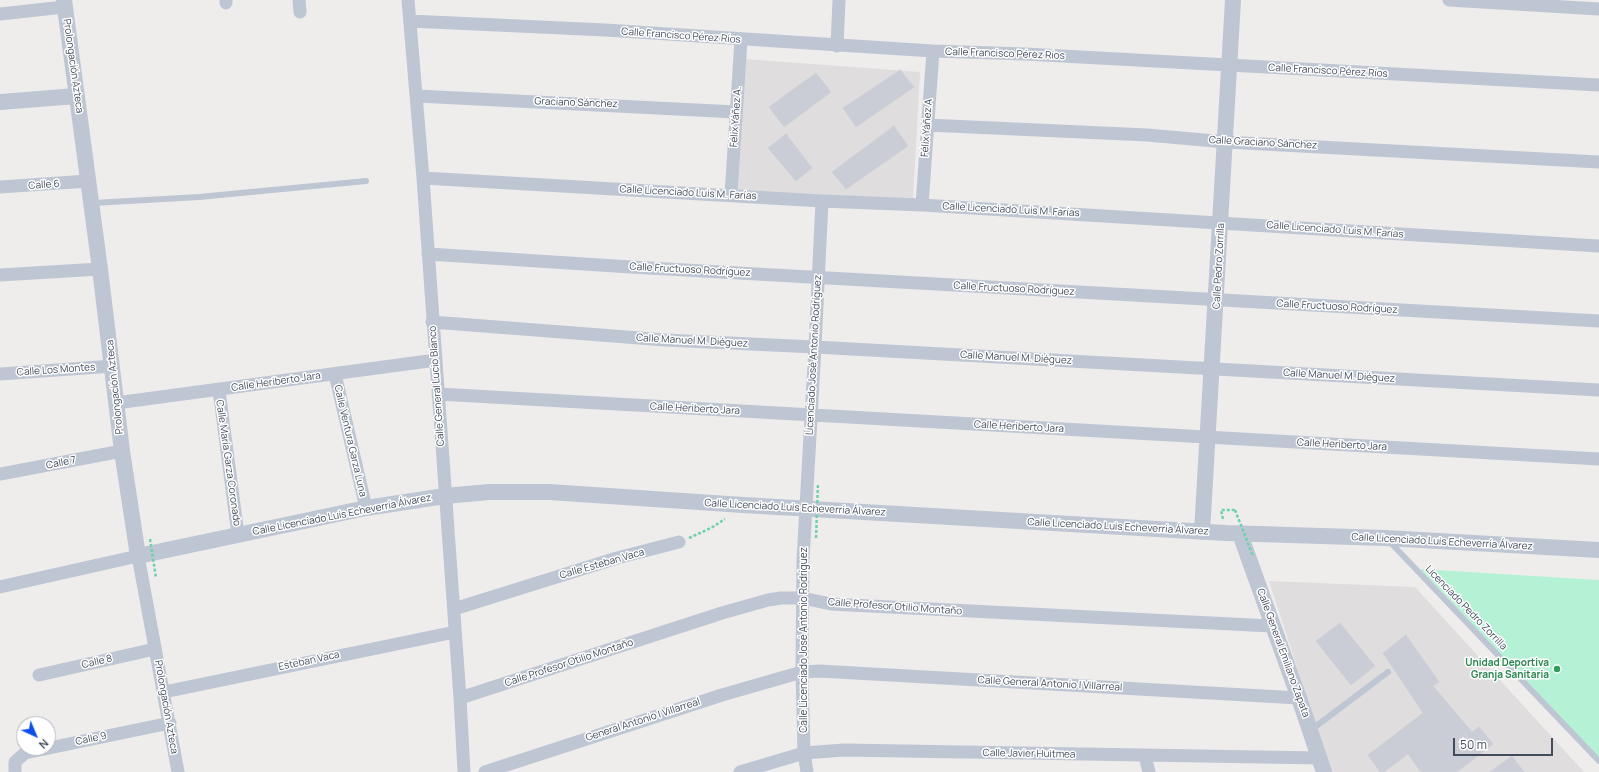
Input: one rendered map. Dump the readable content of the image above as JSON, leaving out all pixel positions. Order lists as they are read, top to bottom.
{
  "streets": {
    "street": [
      "Calle Francisco Pérez Ríos",
      "Prolongación Azteca",
      "Graciano Sánchez",
      "Félix Yáñez A.",
      "Félix Yáñez A",
      "Calle Graciano Sánchez",
      "Calle 6",
      "Calle Licenciado Luis M. Farías",
      "Calle Pedro Zorrilla",
      "Calle Fructuoso Rodríguez",
      "Calle Manuel M. Diéguez",
      "Licenciado José Antonio Rodríguez",
      "Calle Los Montes",
      "Calle Heriberto Jara",
      "Calle General Lucio Blanco",
      "Calle Ventura Garza Luna",
      "Calle 7",
      "Calle María Garza Coronado",
      "Calle Licenciado Luis Echeverría Álvarez",
      "Calle Esteban Vaca",
      "Calle Profesor Otilio Montaño",
      "Calle Licenciado José Antonio Rodríguez",
      "Calle General Emiliano Zapata",
      "Esteban Vaca",
      "Calle 8",
      "Calle General Antonio I Villarreal",
      "General Antonio I Villarreal",
      "Calle 9",
      "Calle Javier Huitmea"
    ],
    "lane": ["Licenciado Pedro Zorrilla"]
  },
  "crossings": [
    ["Calle Francisco Pérez Ríos", "Félix Yáñez A."],
    ["Calle Francisco Pérez Ríos", "Félix Yáñez A"],
    ["Calle Francisco Pérez Ríos", "Calle Pedro Zorrilla"],
    ["Calle Francisco Pérez Ríos", "Calle General Lucio Blanco"],
    ["Prolongación Azteca", "Calle 6"],
    ["Prolongación Azteca", "Calle Los Montes"],
    ["Prolongación Azteca", "Calle Heriberto Jara"],
    ["Prolongación Azteca", "Calle 7"],
    ["Prolongación Azteca", "Calle Licenciado Luis Echeverría Álvarez"],
    ["Prolongación Azteca", "Esteban Vaca"],
    ["Prolongación Azteca", "Calle 8"],
    ["Prolongación Azteca", "Calle 9"],
    ["Graciano Sánchez", "Félix Yáñez A."],
    ["Graciano Sánchez", "Calle General Lucio Blanco"],
    ["Félix Yáñez A.", "Calle Licenciado Luis M. Farías"],
    ["Félix Yáñez A", "Calle Graciano Sánchez"],
    ["Félix Yáñez A", "Calle Licenciado Luis M. Farías"],
    ["Calle Graciano Sánchez", "Calle Pedro Zorrilla"],
    ["Calle Licenciado Luis M. Farías", "Calle Pedro Zorrilla"],
    ["Calle Licenciado Luis M. Farías", "Licenciado José Antonio Rodríguez"],
    ["Calle Licenciado Luis M. Farías", "Calle General Lucio Blanco"],
    ["Calle Pedro Zorrilla", "Calle Fructuoso Rodríguez"],
    ["Calle Pedro Zorrilla", "Calle Manuel M. Diéguez"],
    ["Calle Pedro Zorrilla", "Calle Heriberto Jara"],
    ["Calle Pedro Zorrilla", "Calle Licenciado Luis Echeverría Álvarez"],
    ["Calle Fructuoso Rodríguez", "Licenciado José Antonio Rodríguez"],
    ["Calle Fructuoso Rodríguez", "Calle General Lucio Blanco"],
    ["Calle Manuel M. Diéguez", "Licenciado José Antonio Rodríguez"],
    ["Calle Manuel M. Diéguez", "Calle General Lucio Blanco"],
    ["Licenciado José Antonio Rodríguez", "Calle Heriberto Jara"],
    ["Licenciado José Antonio Rodríguez", "Calle Licenciado Luis Echeverría Álvarez"],
    ["Licenciado José Antonio Rodríguez", "Calle Licenciado José Antonio Rodríguez"],
    ["Calle Heriberto Jara", "Calle General Lucio Blanco"],
    ["Calle Heriberto Jara", "Calle Ventura Garza Luna"],
    ["Calle Heriberto Jara", "Calle María Garza Coronado"],
    ["Calle General Lucio Blanco", "Calle Licenciado Luis Echeverría Álvarez"],
    ["Calle General Lucio Blanco", "Calle Esteban Vaca"],
    ["Calle General Lucio Blanco", "Calle Profesor Otilio Montaño"],
    ["Calle General Lucio Blanco", "Esteban Vaca"],
    ["Calle Ventura Garza Luna", "Calle Licenciado Luis Echeverría Álvarez"],
    ["Calle María Garza Coronado", "Calle Licenciado Luis Echeverría Álvarez"],
    ["Calle Licenciado Luis Echeverría Álvarez", "Licenciado Pedro Zorrilla"],
    ["Calle Licenciado Luis Echeverría Álvarez", "Calle Licenciado José Antonio Rodríguez"],
    ["Calle Licenciado Luis Echeverría Álvarez", "Calle General Emiliano Zapata"],
    ["Calle Profesor Otilio Montaño", "Calle Licenciado José Antonio Rodríguez"],
    ["Calle Profesor Otilio Montaño", "Calle General Emiliano Zapata"],
    ["Calle Licenciado José Antonio Rodríguez", "Calle General Antonio I Villarreal"],
    ["Calle Licenciado José Antonio Rodríguez", "General Antonio I Villarreal"],
    ["Calle Licenciado José Antonio Rodríguez", "Calle Javier Huitmea"],
    ["Calle General Emiliano Zapata", "Calle General Antonio I Villarreal"],
    ["Calle General Emiliano Zapata", "Calle Javier Huitmea"],
    ["Calle General Antonio I Villarreal", "General Antonio I Villarreal"]
  ],
  "places": ["Unidad Deportiva Granja Sanitaria"],
  "scale_bar": "50 m",
  "north": "bottom right"
}
